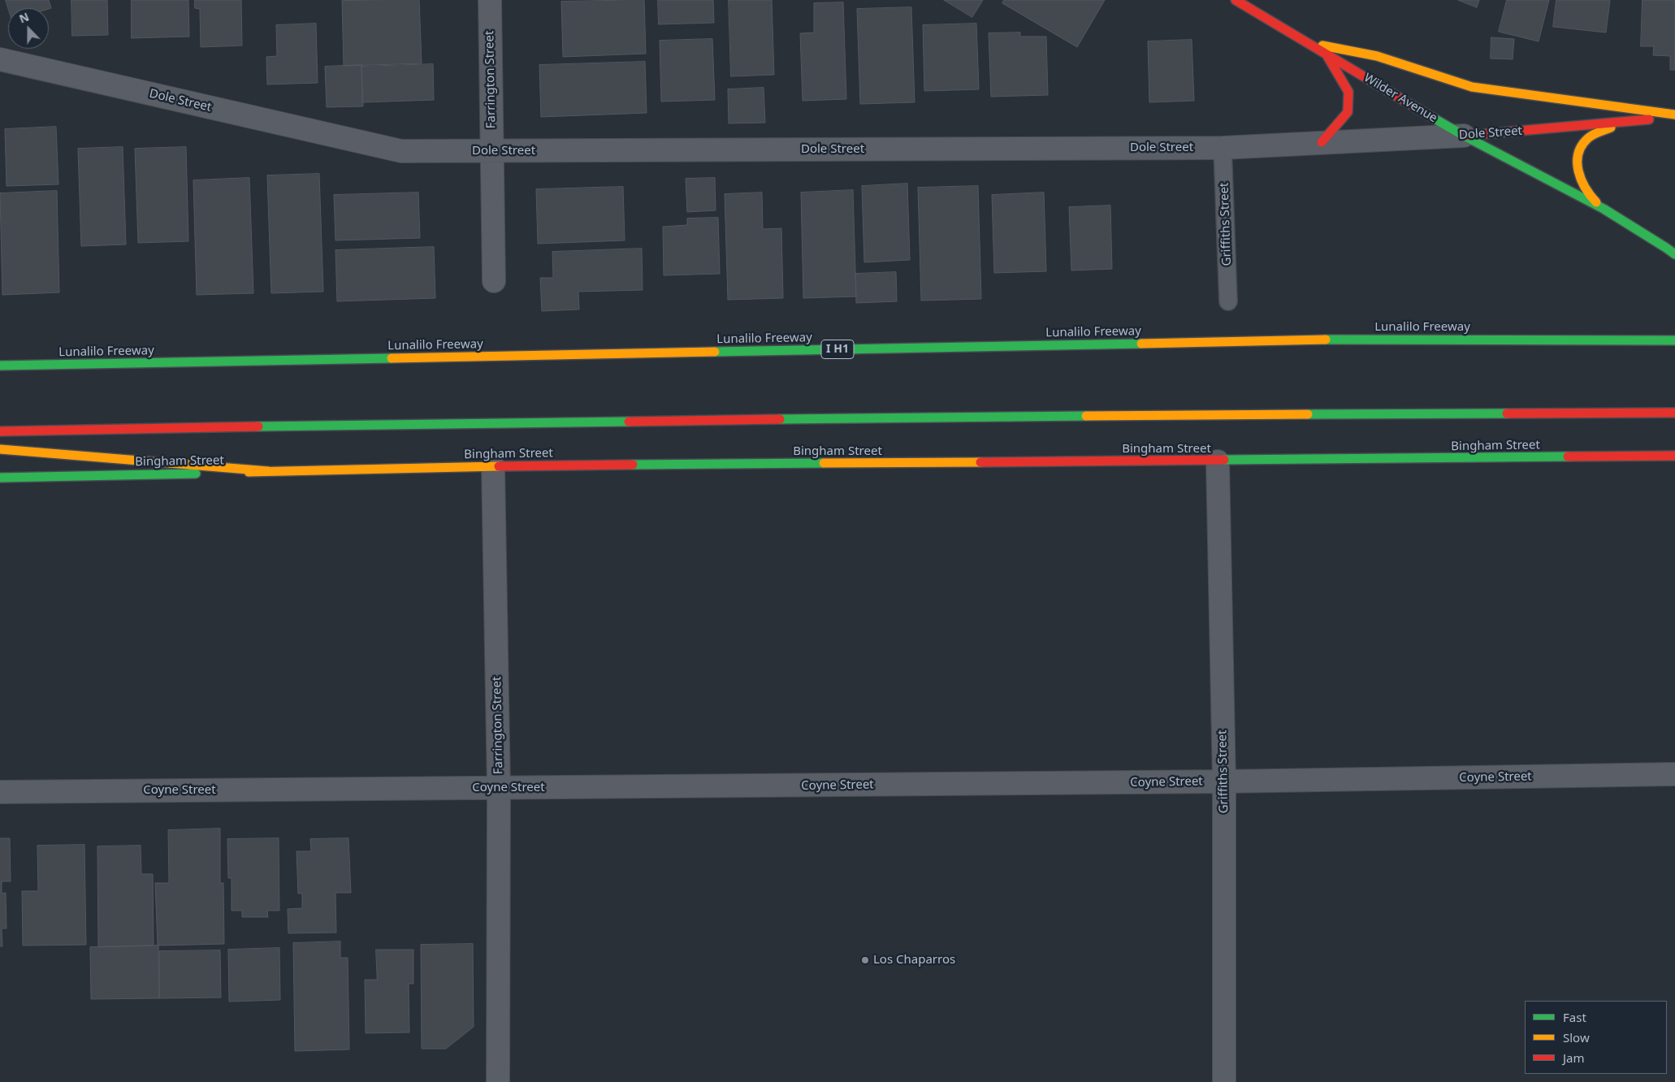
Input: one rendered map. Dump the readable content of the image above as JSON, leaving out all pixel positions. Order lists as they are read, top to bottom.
{
  "streets": {
    "main road": [
      "Wilder Avenue",
      "Dole Street",
      "Lunalilo Freeway",
      "I H1",
      "Bingham Street"
    ],
    "street": ["Farrington Street", "Griffiths Street", "Coyne Street"]
  },
  "crossings": [
    ["Farrington Street", "Dole Street"],
    ["Farrington Street", "Bingham Street"],
    ["Farrington Street", "Coyne Street"],
    ["Wilder Avenue", "Dole Street"],
    ["Dole Street", "Griffiths Street"],
    ["Griffiths Street", "Bingham Street"],
    ["Griffiths Street", "Coyne Street"]
  ],
  "places": ["Los Chaparros"],
  "legend": ["Fast", "Slow", "Jam"],
  "north": "top"
}
